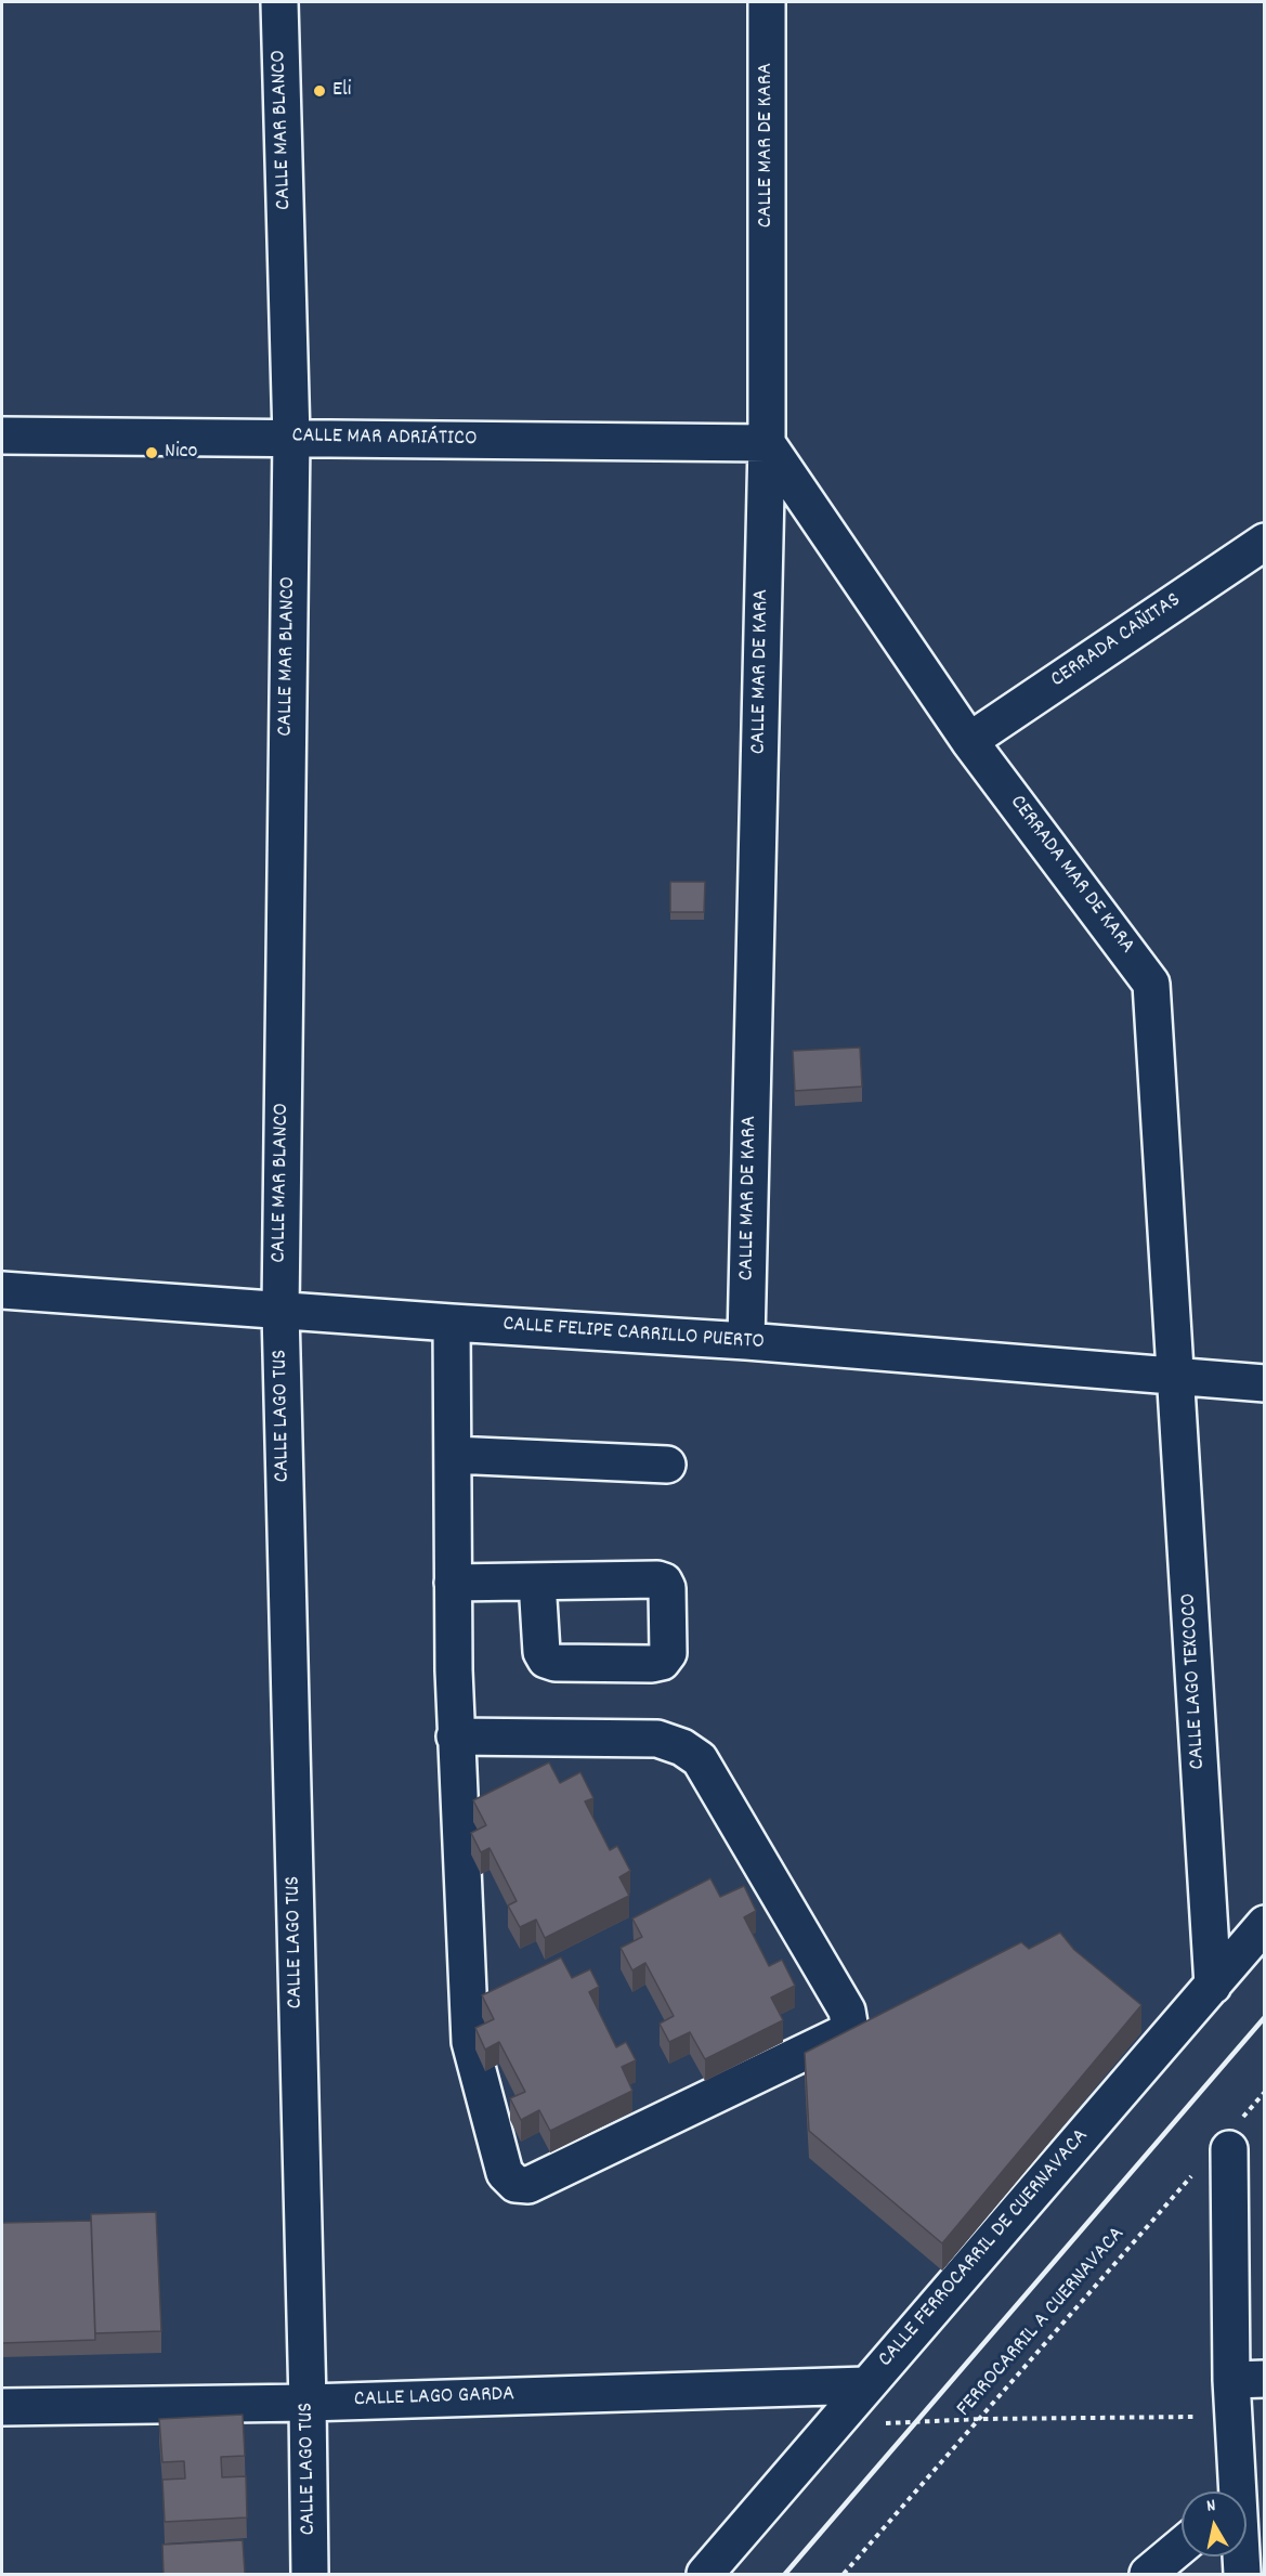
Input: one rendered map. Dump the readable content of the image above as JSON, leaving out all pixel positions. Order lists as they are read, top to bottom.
{
  "streets": {
    "street": [
      "CALLE MAR BLANCO",
      "CALLE MAR DE KARA",
      "CALLE MAR ADRIÁTICO",
      "CERRADA CAÑITAS",
      "CERRADA MAR DE KARA",
      "CALLE FELIPE CARRILLO PUERTO",
      "CALLE LAGO TUS",
      "CALLE LAGO TEXCOCO",
      "CALLE FERROCARRIL DE CUERNAVACA",
      "CALLE LAGO GARDA"
    ],
    "path": ["FERROCARRIL A CUERNAVACA"]
  },
  "crossings": [
    ["CALLE MAR BLANCO", "CALLE MAR ADRIÁTICO"],
    ["CALLE MAR BLANCO", "CALLE FELIPE CARRILLO PUERTO"],
    ["CALLE MAR BLANCO", "CALLE LAGO TUS"],
    ["CALLE MAR DE KARA", "CALLE MAR ADRIÁTICO"],
    ["CALLE MAR DE KARA", "CERRADA MAR DE KARA"],
    ["CALLE MAR DE KARA", "CALLE FELIPE CARRILLO PUERTO"],
    ["CALLE MAR ADRIÁTICO", "CERRADA MAR DE KARA"],
    ["CERRADA CAÑITAS", "CERRADA MAR DE KARA"],
    ["CERRADA MAR DE KARA", "CALLE FELIPE CARRILLO PUERTO"],
    ["CERRADA MAR DE KARA", "CALLE LAGO TEXCOCO"],
    ["CALLE FELIPE CARRILLO PUERTO", "CALLE LAGO TUS"],
    ["CALLE FELIPE CARRILLO PUERTO", "CALLE LAGO TEXCOCO"],
    ["CALLE LAGO TUS", "CALLE LAGO GARDA"],
    ["CALLE LAGO TEXCOCO", "CALLE FERROCARRIL DE CUERNAVACA"],
    ["CALLE FERROCARRIL DE CUERNAVACA", "CALLE LAGO GARDA"]
  ],
  "places": ["Eli", "Nico"],
  "north": "top"
}
